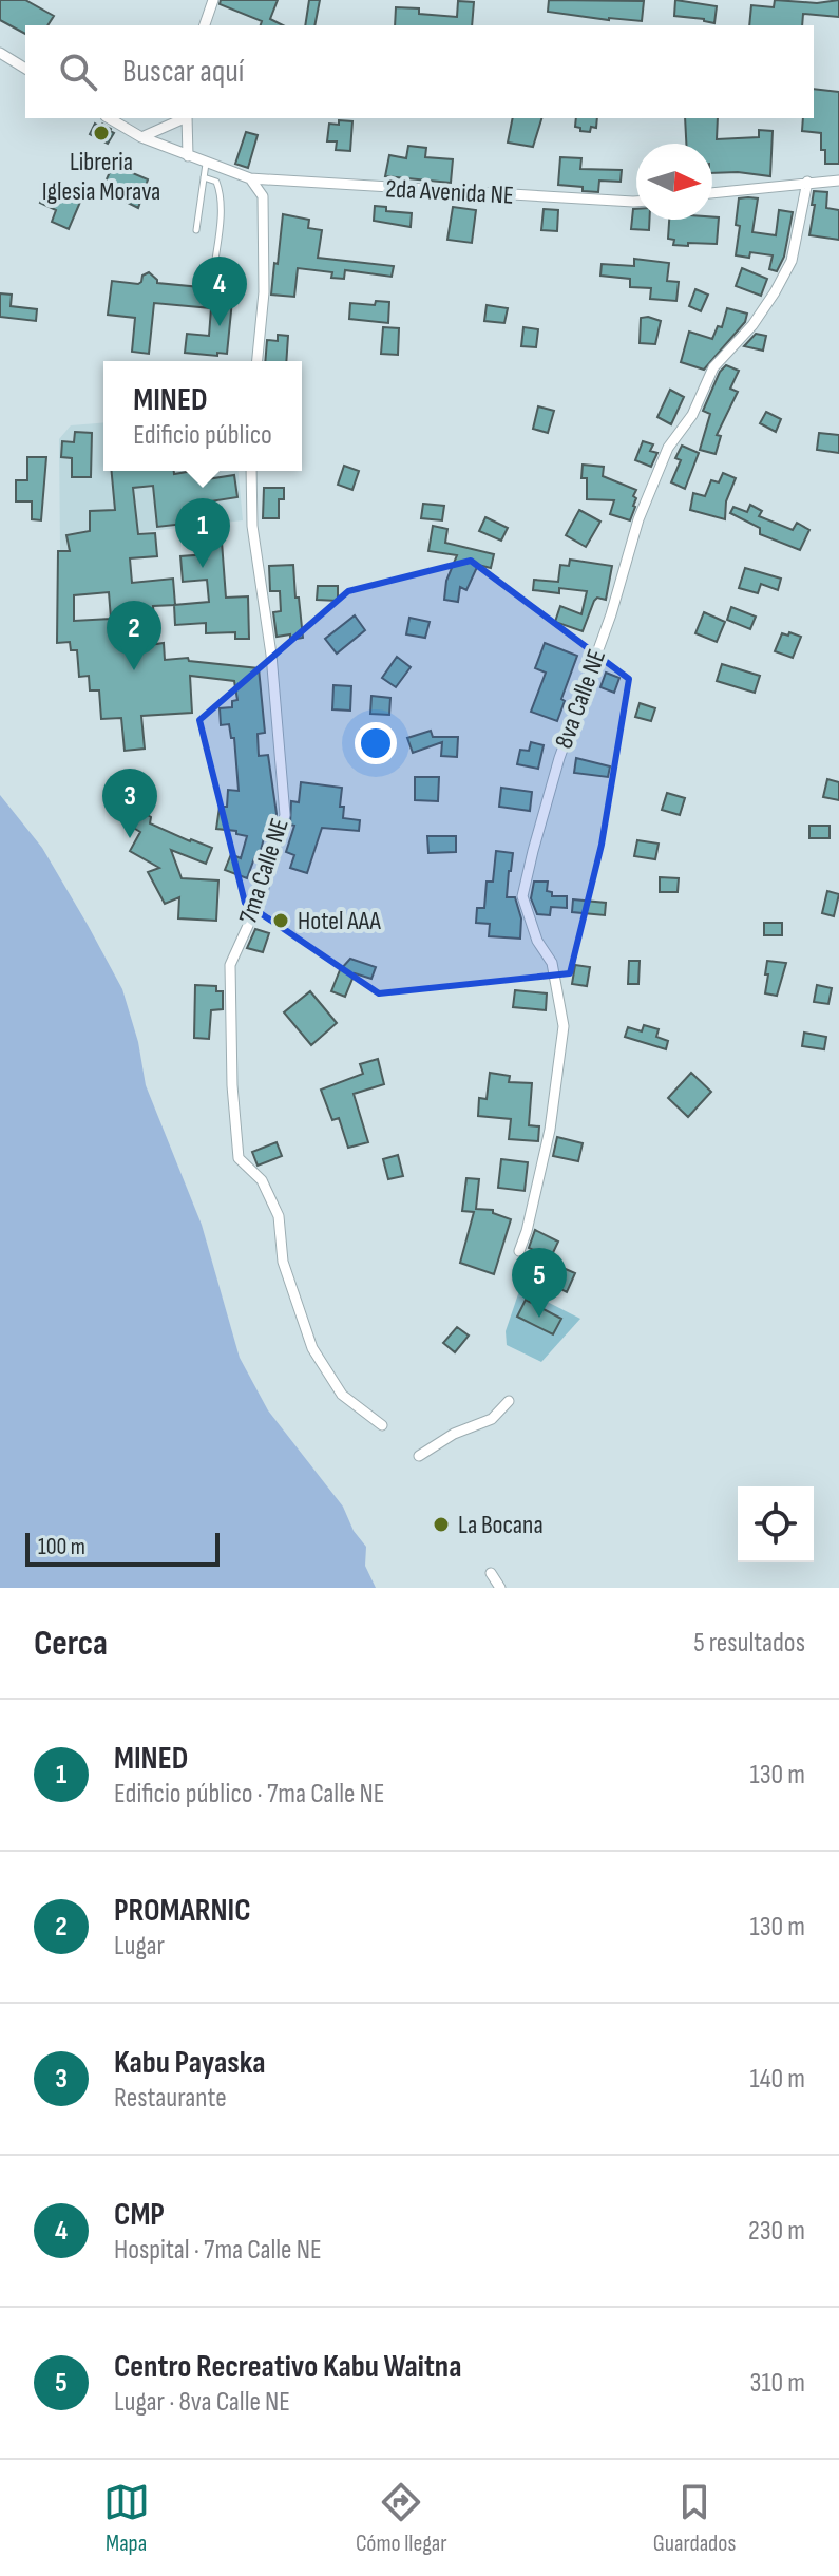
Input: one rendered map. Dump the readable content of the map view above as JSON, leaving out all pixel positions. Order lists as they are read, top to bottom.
{
  "streets": {
    "street": ["2da Avenida NE", "8va Calle NE", "7ma Calle NE"]
  },
  "places": ["Libreria Iglesia Morava", "Hotel AAA", "La Bocana"],
  "scale_bar": "100 m",
  "north": "right",
  "page": {
    "search": "Buscar aquí",
    "pins": [
      "4",
      "1",
      "2",
      "3",
      "5"
    ],
    "popup": ["MINED", "Edificio público"],
    "scale": "100 m",
    "heading": ["Cerca", "5 resultados"],
    "list": [
      {
        "mark": "1",
        "name": "MINED",
        "note": "Edificio público · 7ma Calle NE",
        "value": "130 m"
      },
      {
        "mark": "2",
        "name": "PROMARNIC",
        "note": "Lugar",
        "value": "130 m"
      },
      {
        "mark": "3",
        "name": "Kabu Payaska",
        "note": "Restaurante",
        "value": "140 m"
      },
      {
        "mark": "4",
        "name": "CMP",
        "note": "Hospital · 7ma Calle NE",
        "value": "230 m"
      },
      {
        "mark": "5",
        "name": "Centro Recreativo Kabu Waitna",
        "note": "Lugar · 8va Calle NE",
        "value": "310 m"
      }
    ],
    "nav": ["Mapa", "Cómo llegar", "Guardados"]
  }
}
